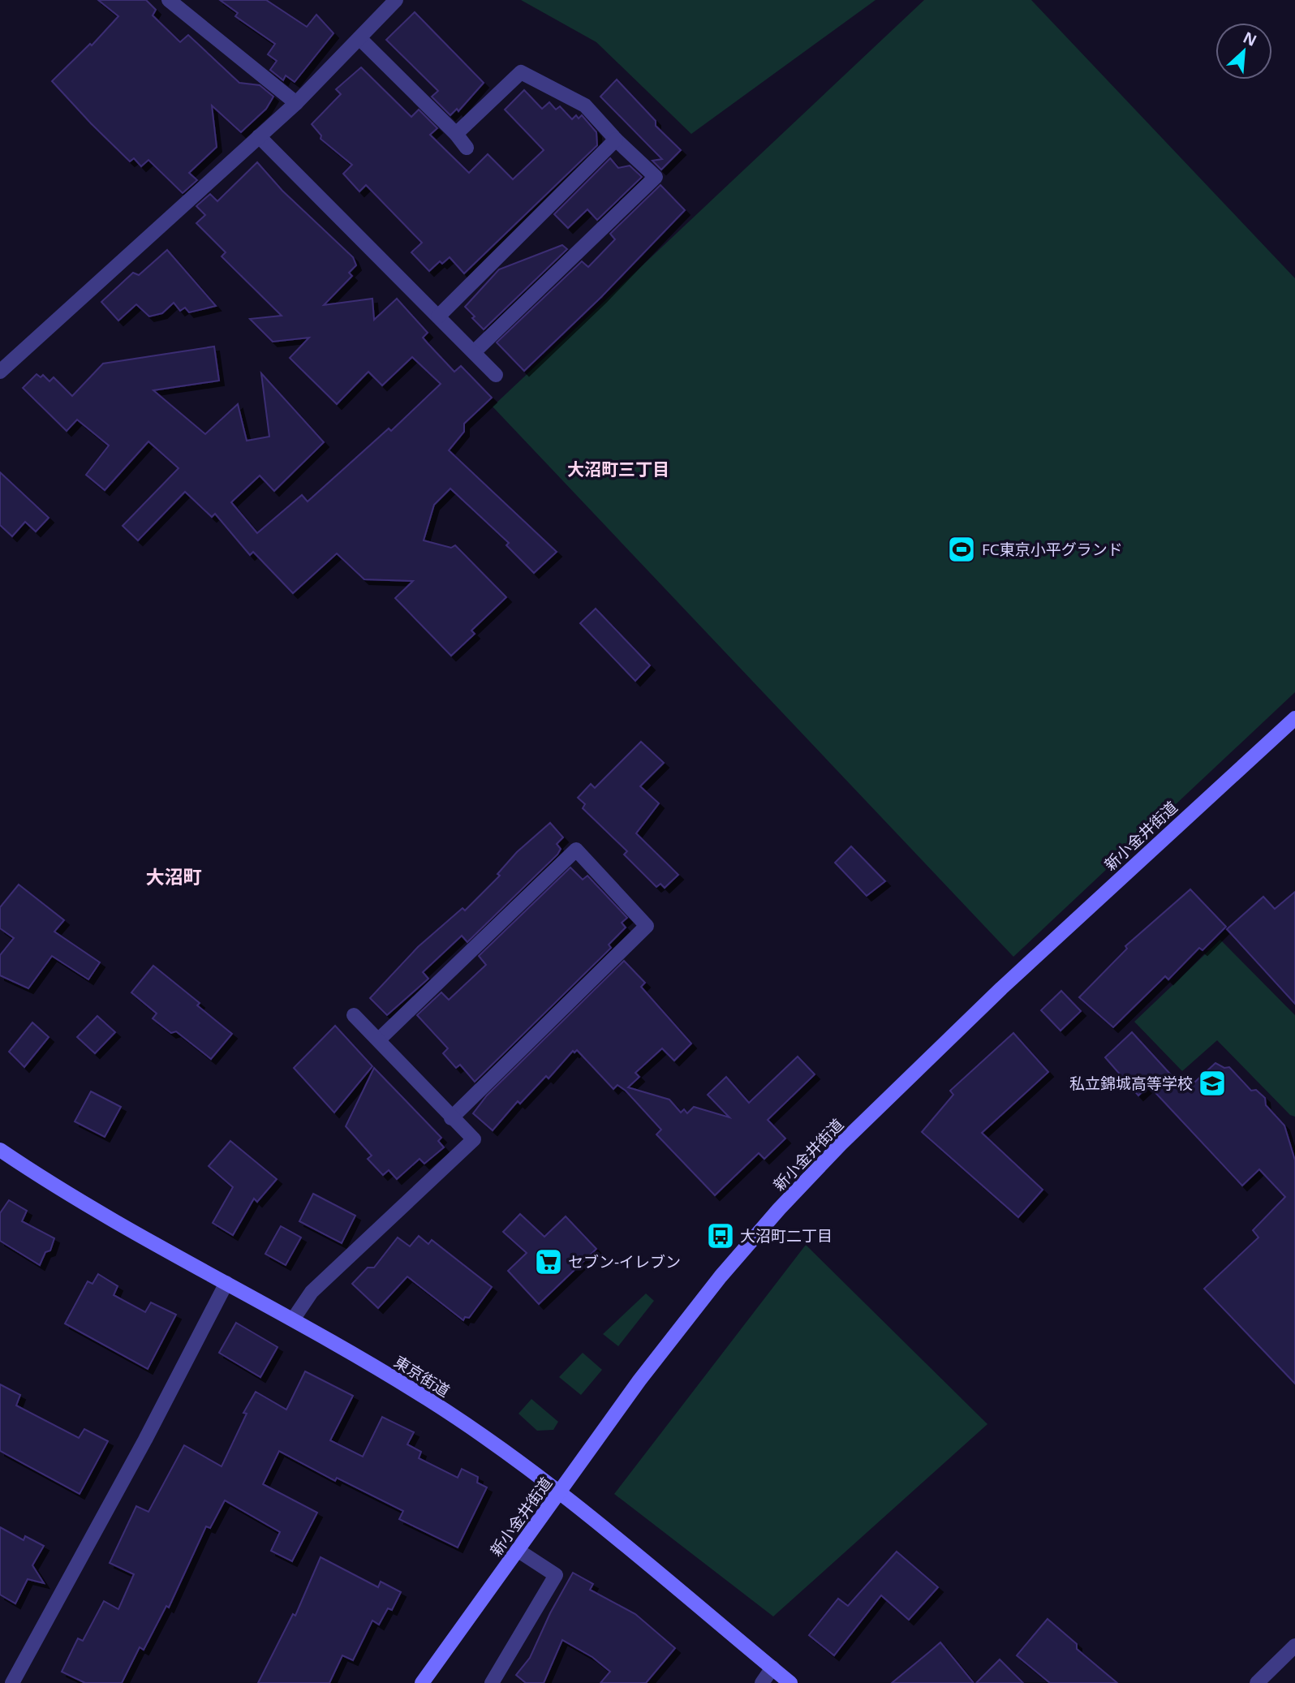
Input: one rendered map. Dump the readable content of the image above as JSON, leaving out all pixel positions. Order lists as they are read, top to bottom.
{
  "streets": {
    "main road": ["新小金井街道", "東京街道"]
  },
  "crossings": [
    ["新小金井街道", "東京街道"]
  ],
  "districts": ["大沼町三丁目", "大沼町"],
  "places": {
    "sports": ["FC東京小平グランド"],
    "school or university": ["私立錦城高等学校"],
    "bus stop": ["大沼町二丁目"],
    "supermarket": ["セブン-イレブン"]
  },
  "north": "top right"
}
